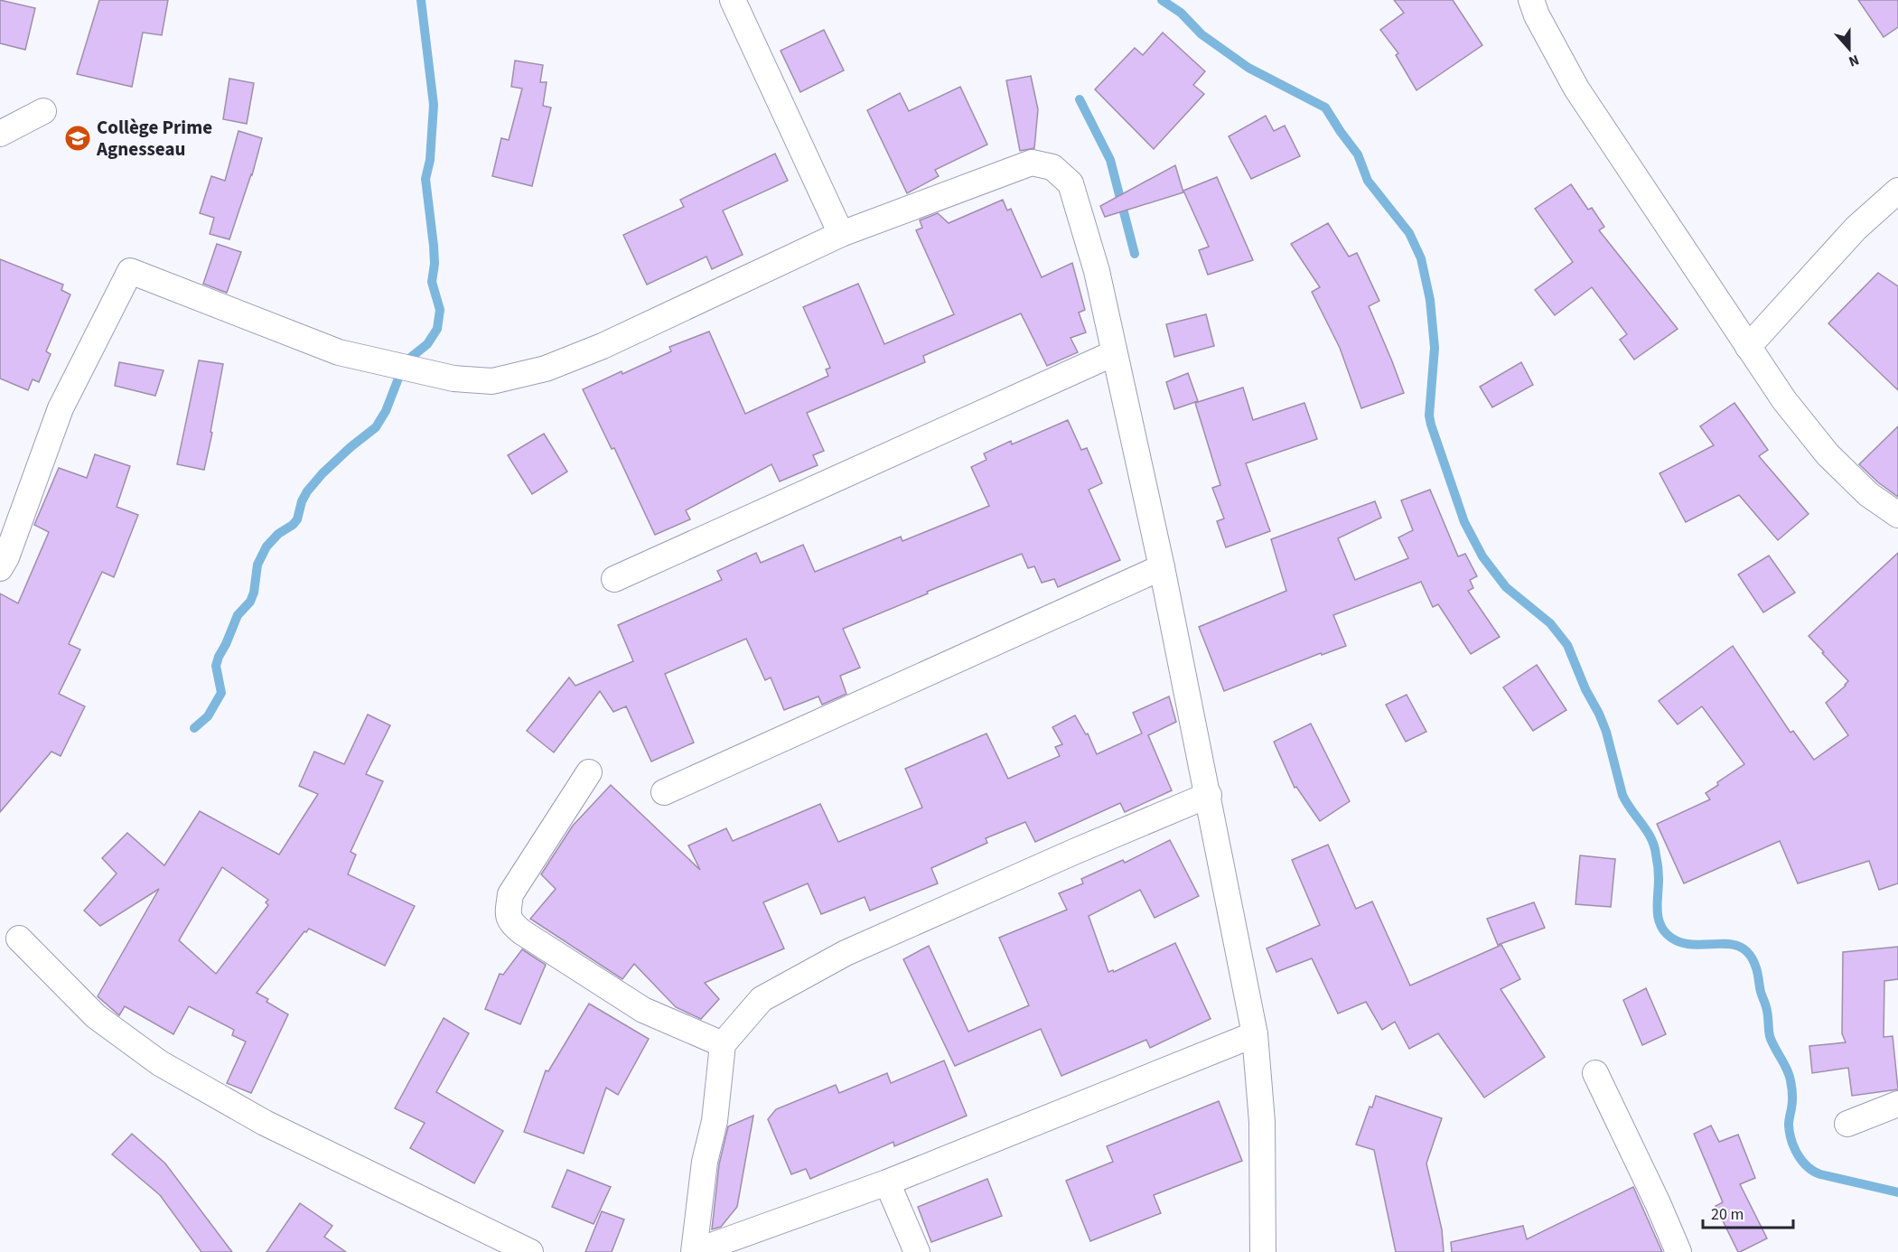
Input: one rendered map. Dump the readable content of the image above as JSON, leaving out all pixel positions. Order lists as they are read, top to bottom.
{
  "places": {
    "school or university": ["Collège Prime Agnesseau"]
  },
  "scale_bar": "20 m",
  "north": "bottom"
}
